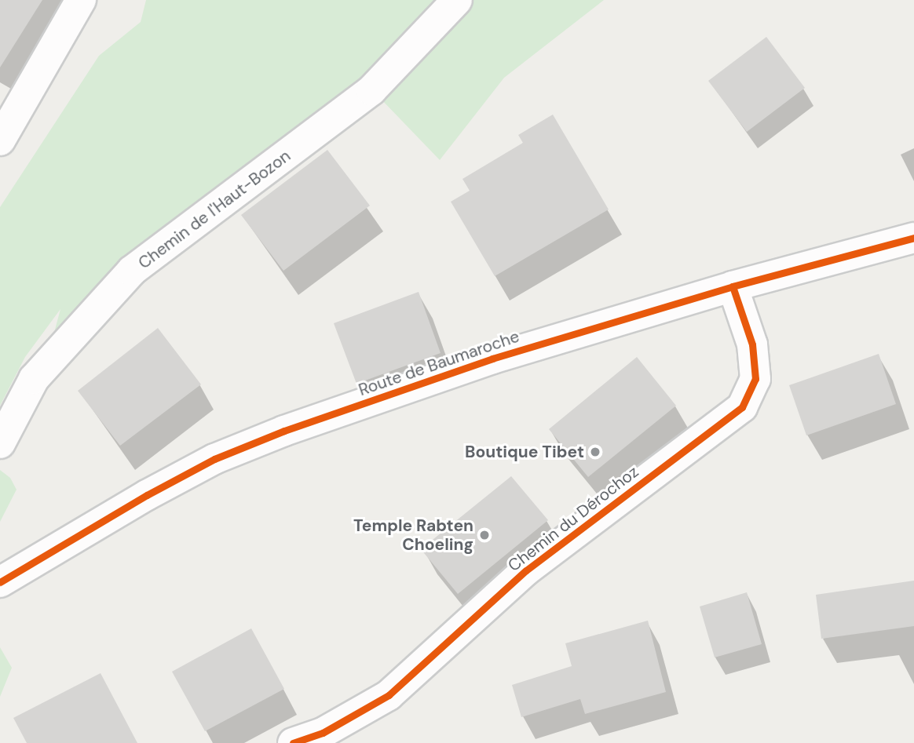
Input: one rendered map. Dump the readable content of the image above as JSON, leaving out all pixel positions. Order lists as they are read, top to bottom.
{
  "streets": {
    "street": ["Chemin de l'Haut-Bozon", "Route de Baumaroche", "Chemin du Dérochoz"]
  },
  "crossings": [
    ["Route de Baumaroche", "Chemin du Dérochoz"]
  ],
  "places": ["Boutique Tibet", "Temple Rabten Choeling"]
}
